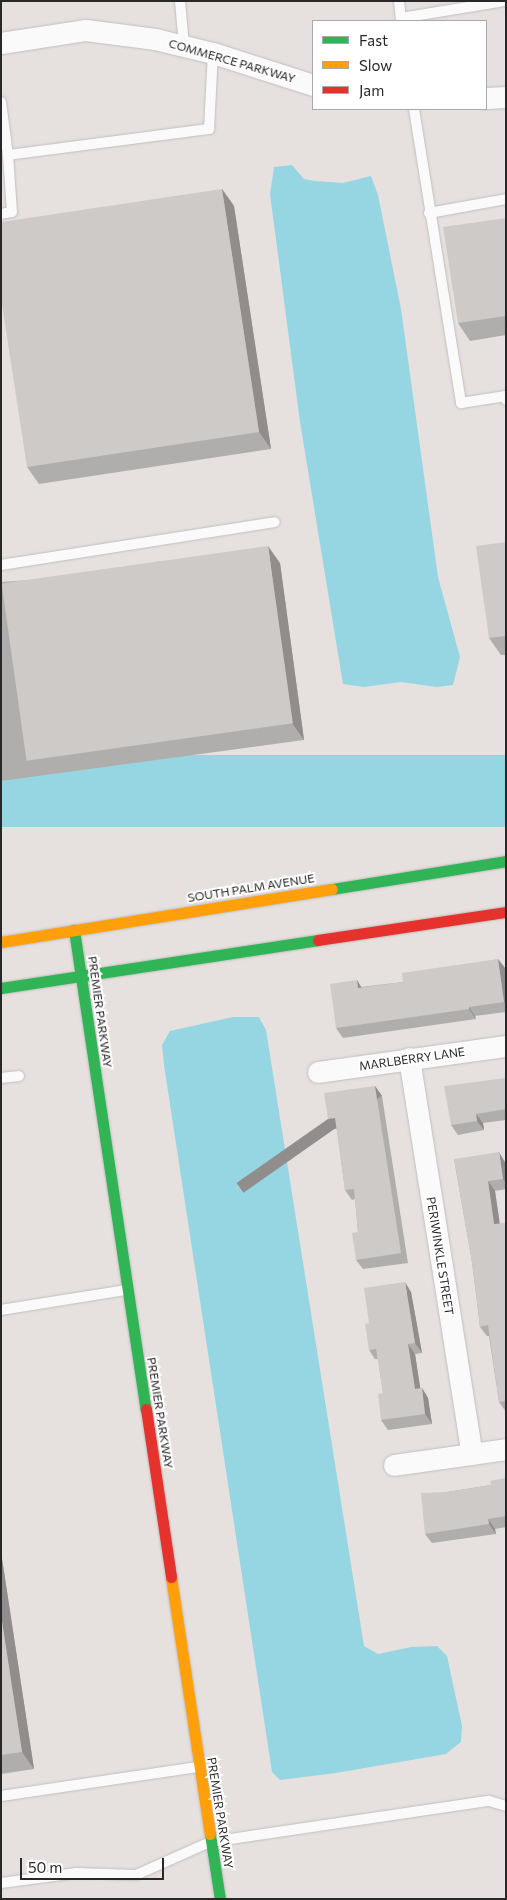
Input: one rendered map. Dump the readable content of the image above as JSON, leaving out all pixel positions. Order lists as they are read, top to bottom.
{
  "streets": {
    "main road": ["SOUTH PALM AVENUE", "PREMIER PARKWAY"],
    "street": ["COMMERCE PARKWAY", "MARLBERRY LANE", "PERIWINKLE STREET"]
  },
  "crossings": [
    ["SOUTH PALM AVENUE", "PREMIER PARKWAY"],
    ["MARLBERRY LANE", "PERIWINKLE STREET"]
  ],
  "legend": ["Fast", "Slow", "Jam"],
  "scale_bar": "50 m"
}
